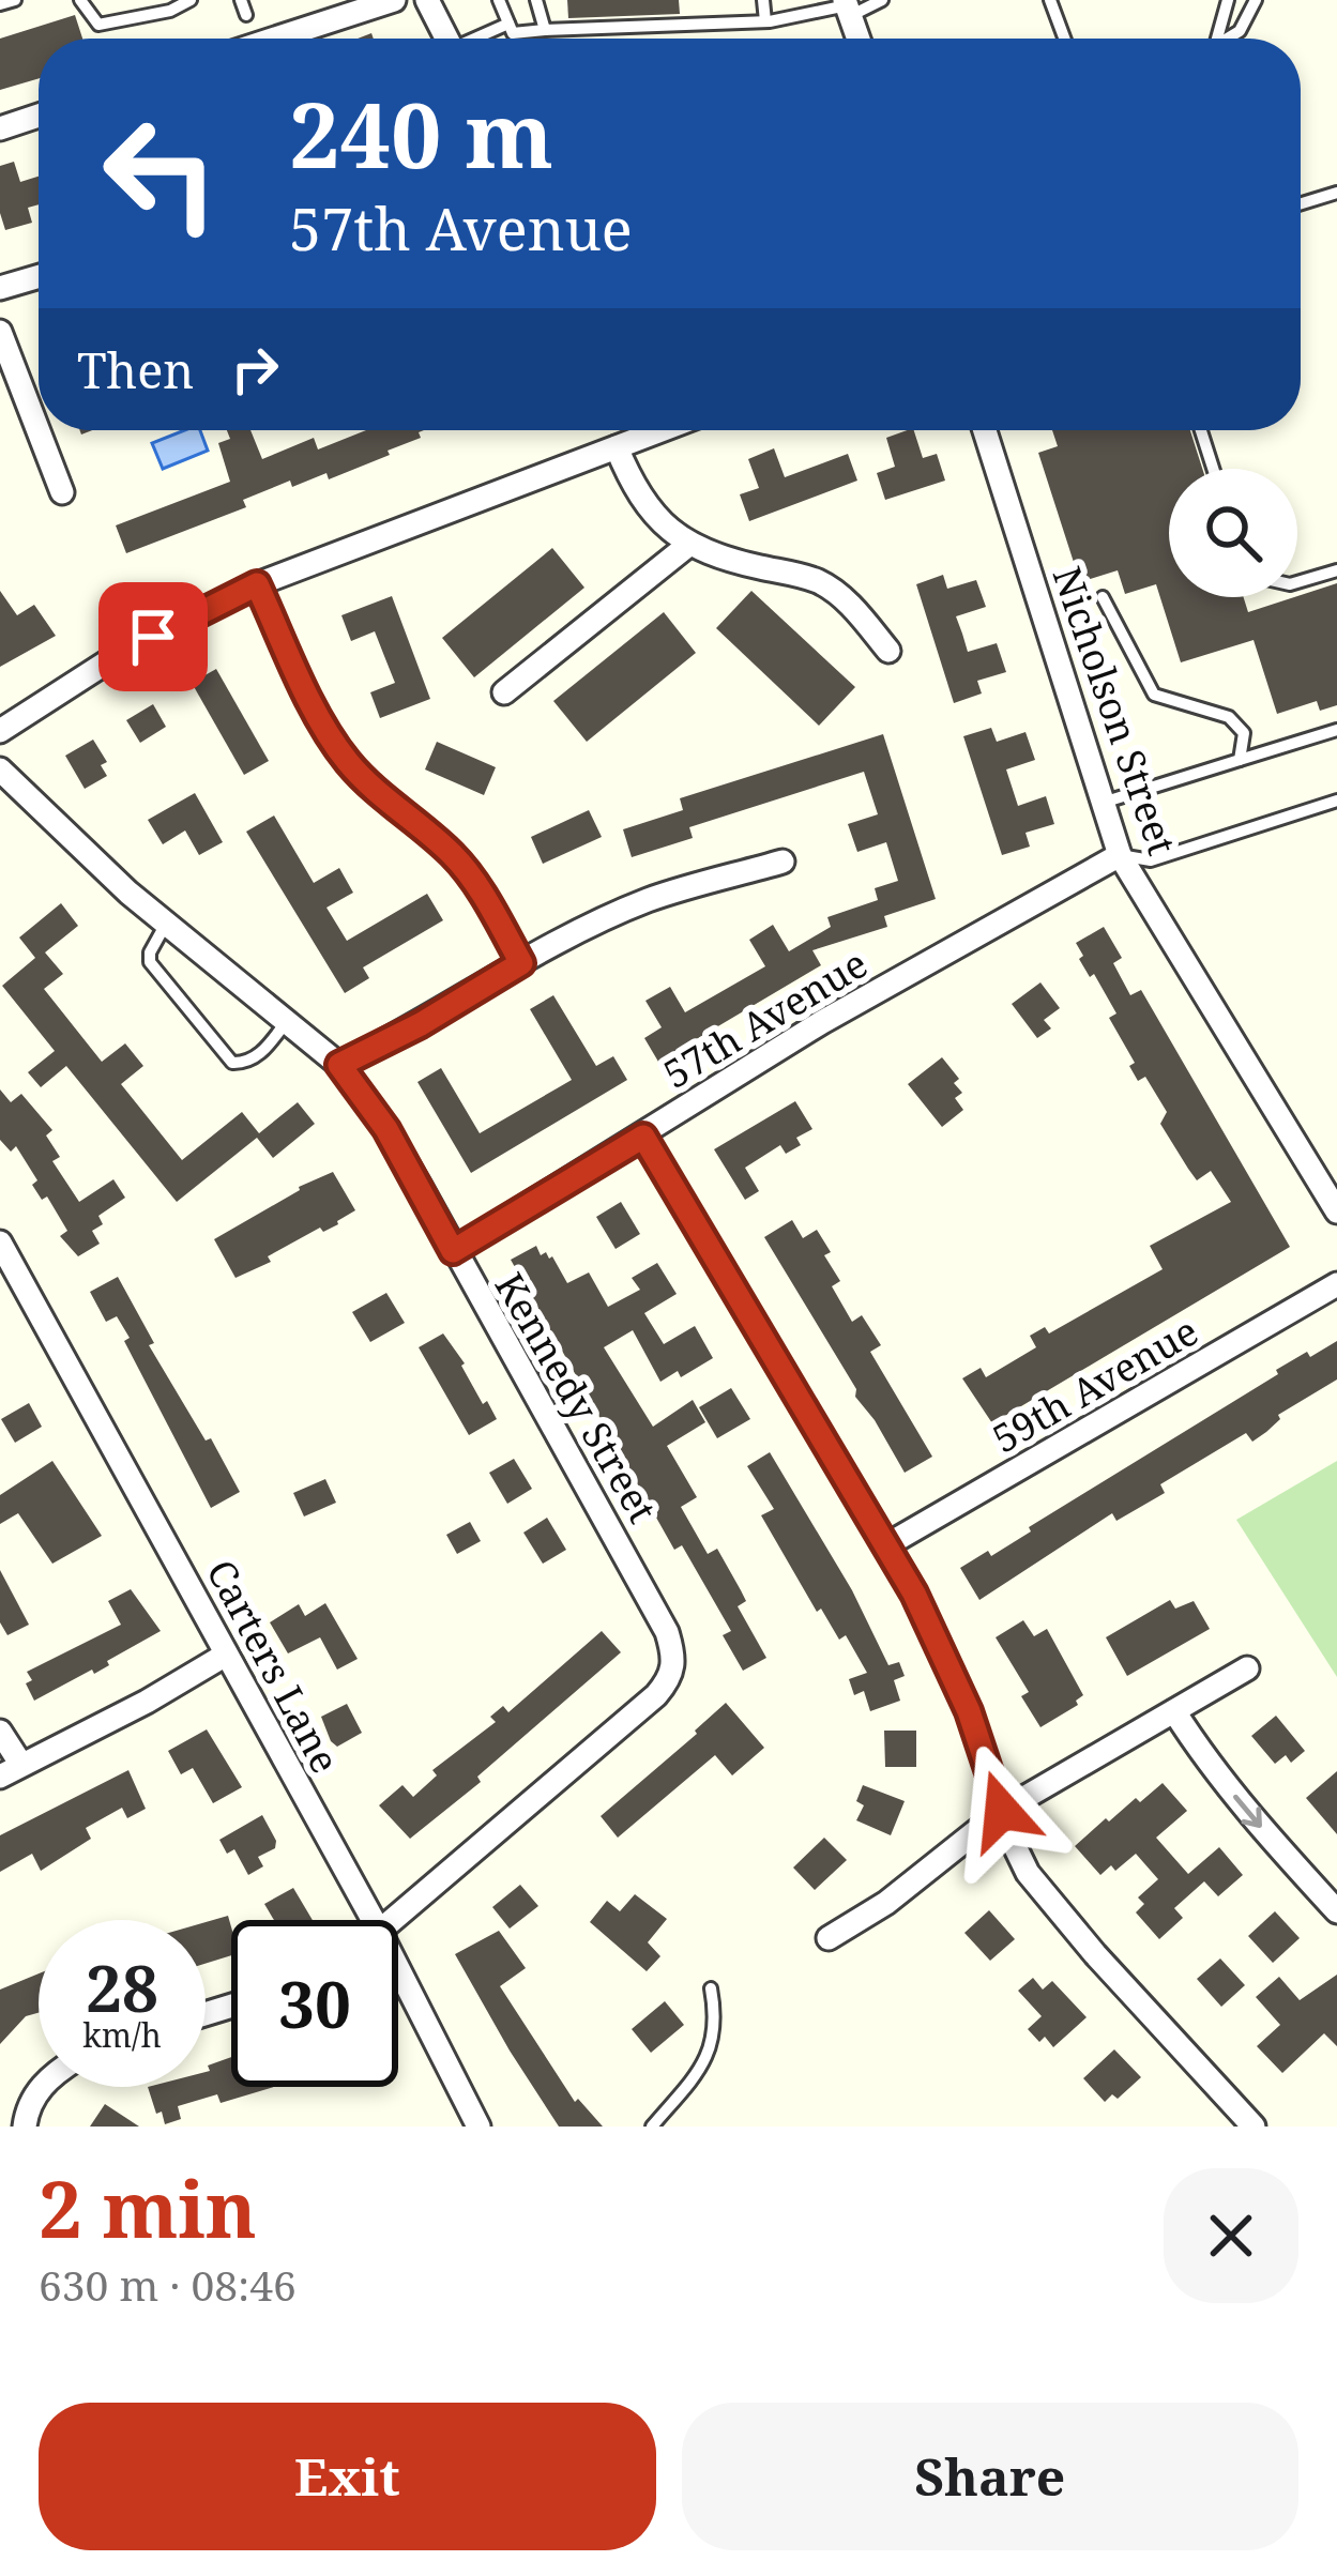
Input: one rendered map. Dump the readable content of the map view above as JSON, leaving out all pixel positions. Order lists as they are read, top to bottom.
{
  "streets": {
    "street": [
      "Nicholson Street",
      "57th Avenue",
      "59th Avenue",
      "Kennedy Street",
      "Carters Lane"
    ]
  },
  "crossings": [
    ["Nicholson Street", "57th Avenue"],
    ["57th Avenue", "Kennedy Street"]
  ],
  "page": {
    "turn": ["240 m", "57th Avenue"],
    "then": "Then",
    "speed": "28 km/h",
    "limit": "30",
    "heading": ["2 min", "630 m · 08:46"],
    "buttons": ["Exit", "Share"]
  }
}
